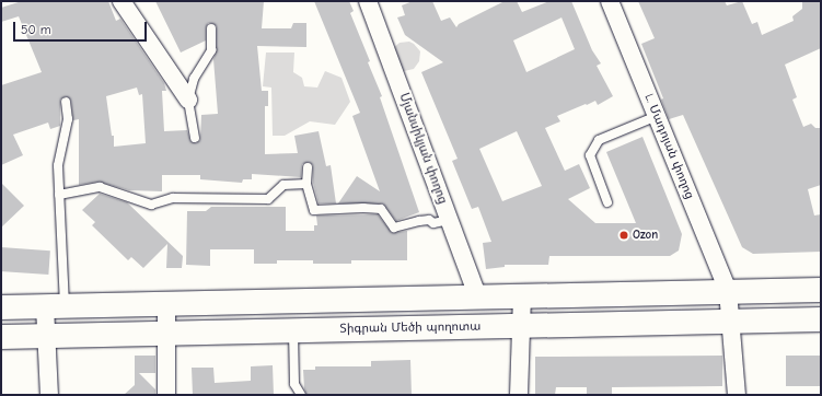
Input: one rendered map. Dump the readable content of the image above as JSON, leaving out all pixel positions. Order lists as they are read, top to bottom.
{
  "streets": {
    "main road": ["Տիգրան Մեծի պողոտա"],
    "street": ["L. Մադոյան փողոց", "Մյանսիկյան փողոց"]
  },
  "crossings": [
    ["L. Մադոյան փողոց", "Տիգրան Մեծի պողոտա"]
  ],
  "places": ["Ozon"],
  "scale_bar": "50 m"
}
